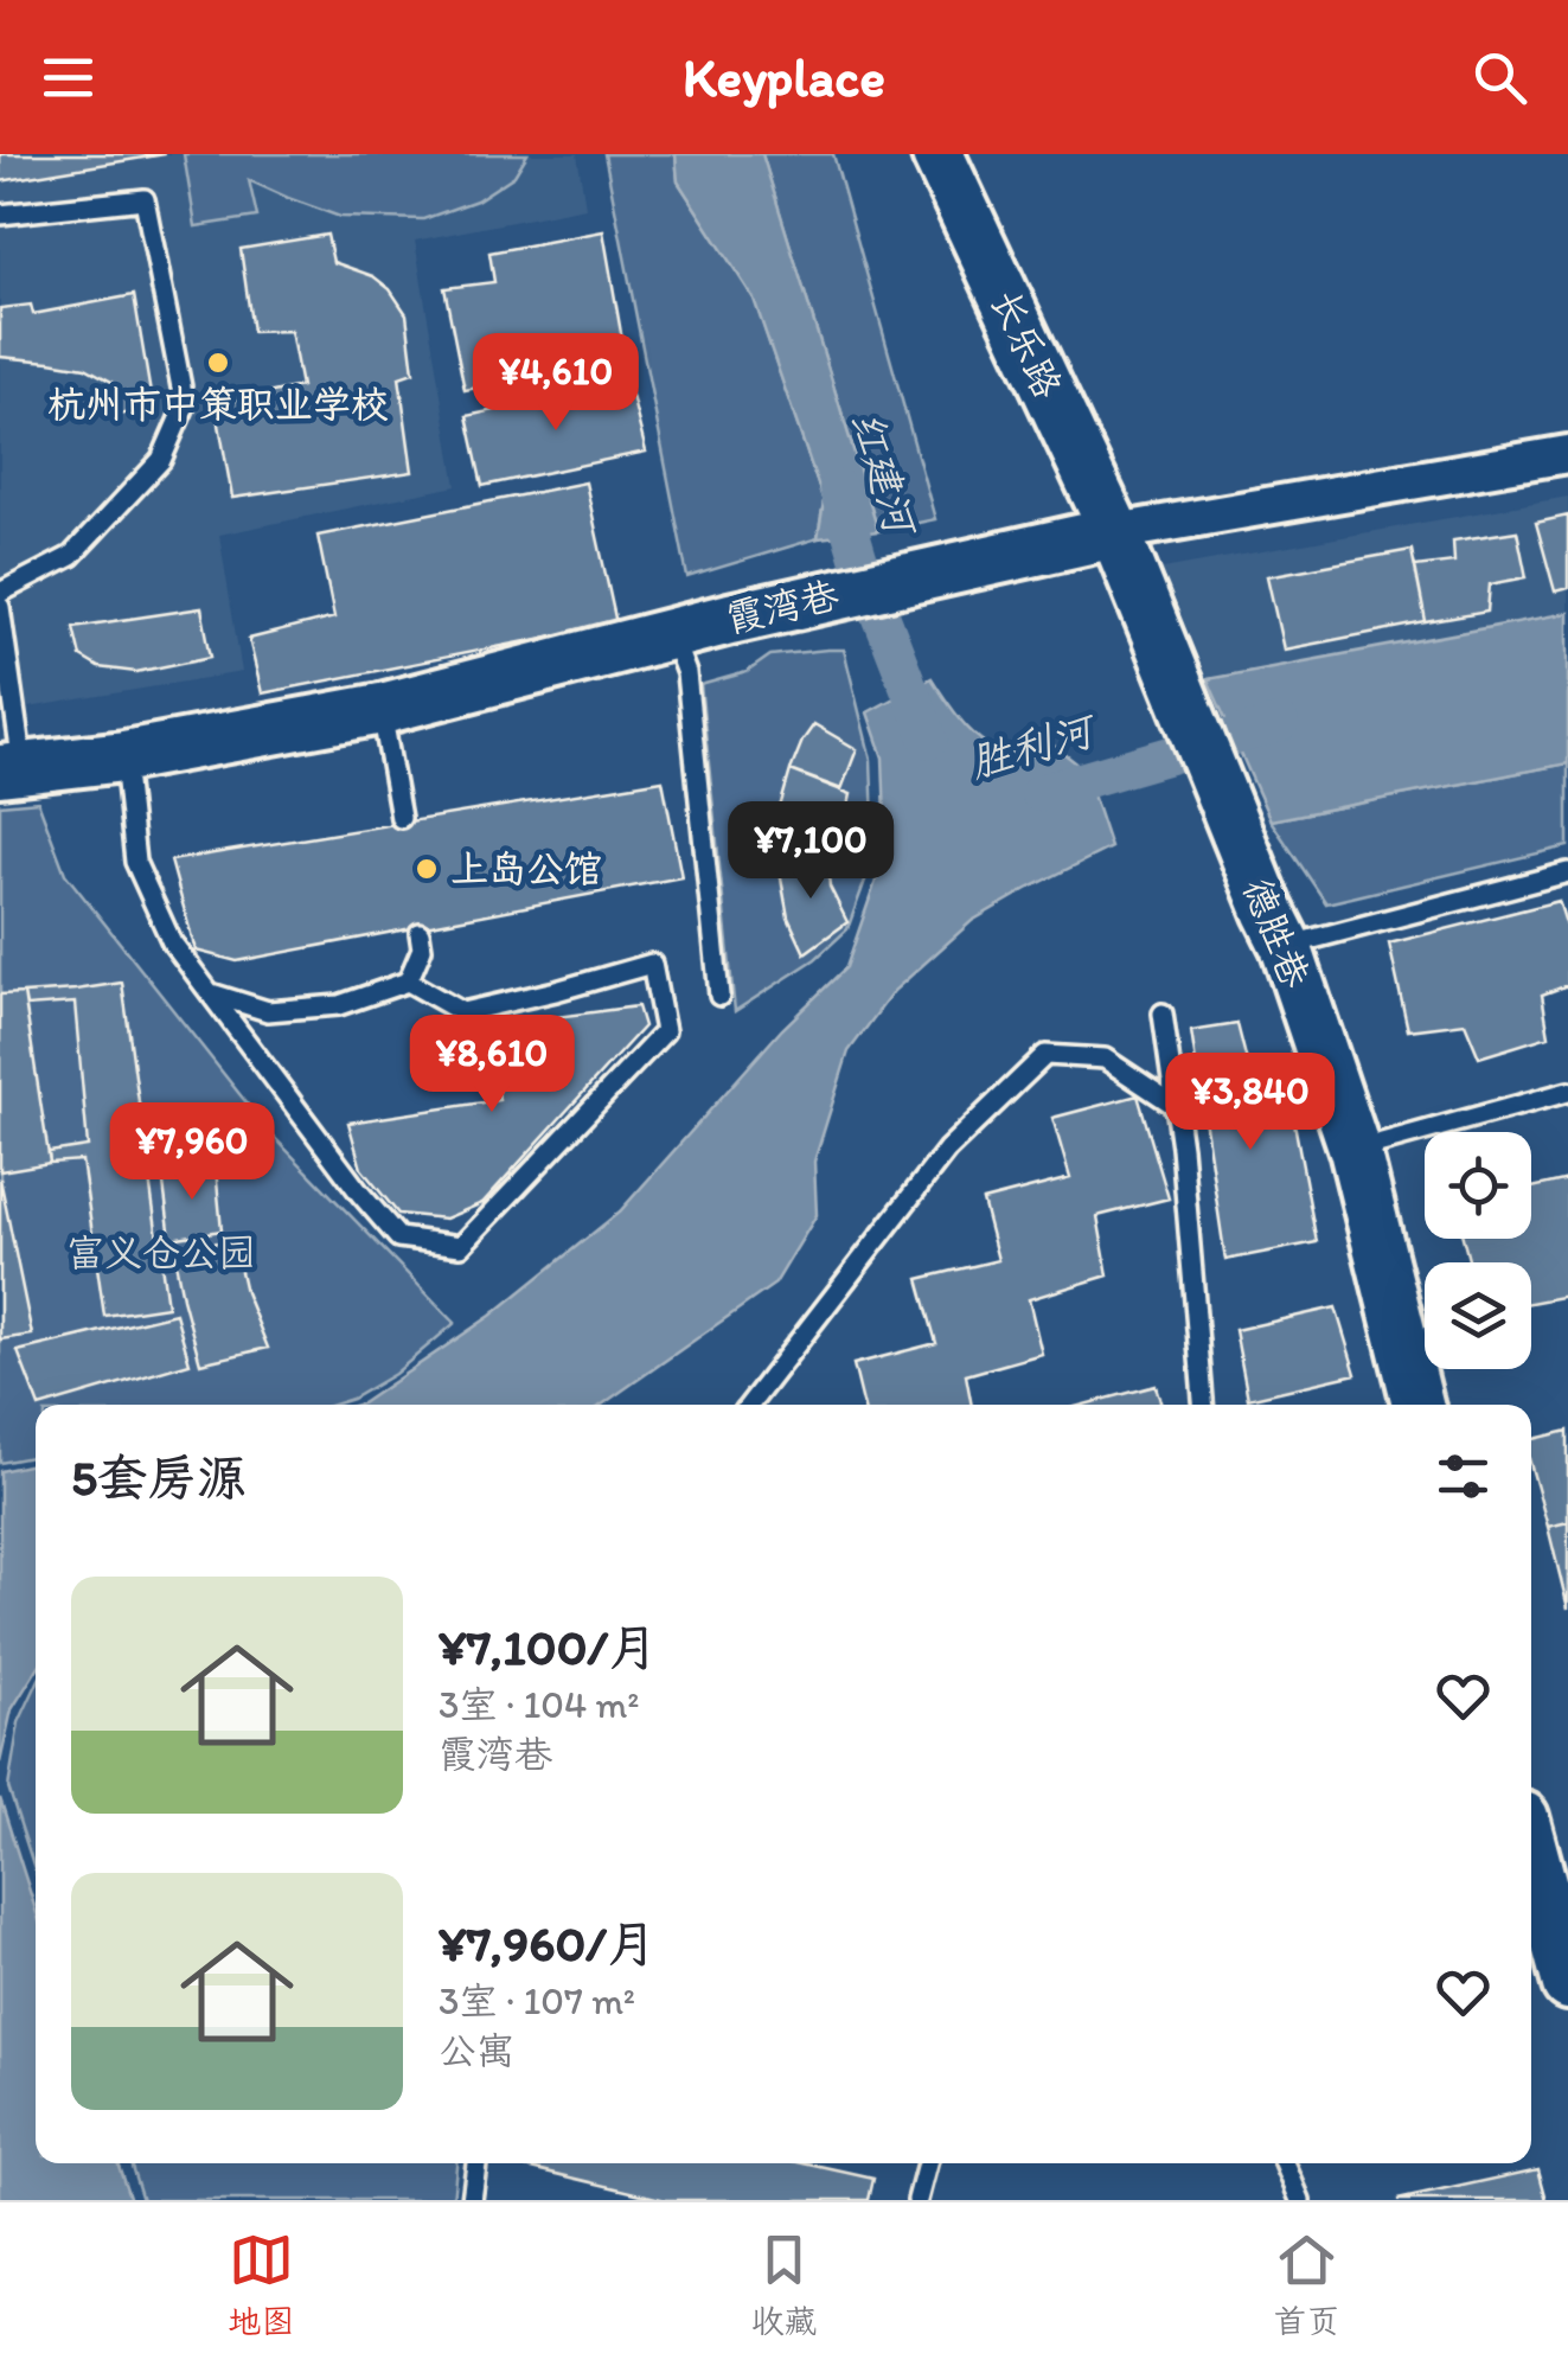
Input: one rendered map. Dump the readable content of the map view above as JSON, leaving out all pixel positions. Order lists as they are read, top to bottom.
{
  "streets": {
    "street": ["长乐路", "霞湾巷", "德胜巷"]
  },
  "crossings": [
    ["长乐路", "霞湾巷"],
    ["长乐路", "德胜巷"],
    ["霞湾巷", "德胜巷"]
  ],
  "water": ["红建河", "胜利河"],
  "parks": ["富义仓公园"],
  "places": ["杭州市中策职业学校", "上岛公馆"],
  "page": {
    "header": "Keyplace",
    "price": [
      "¥4,610",
      "¥7,100",
      "¥8,610",
      "¥3,840",
      "¥7,960"
    ],
    "heading": "5套房源",
    "list": [
      {
        "name": "¥7,100/月",
        "note": "3室 · 104 m² · 霞湾巷"
      },
      {
        "name": "¥7,960/月",
        "note": "3室 · 107 m² · 公寓"
      }
    ],
    "tabs": ["地图", "收藏", "首页"]
  }
}
